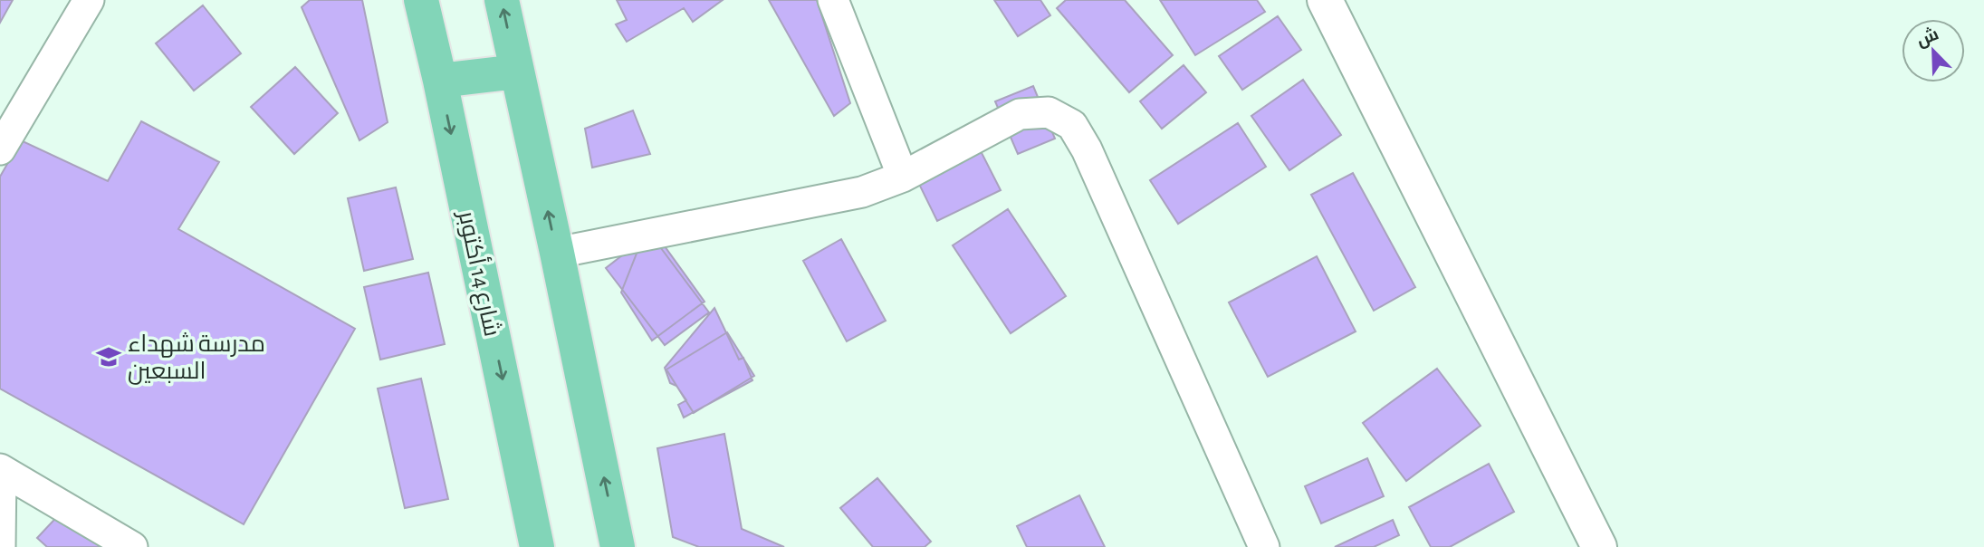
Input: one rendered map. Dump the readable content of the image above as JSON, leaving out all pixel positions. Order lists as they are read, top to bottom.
{
  "streets": {
    "main road": ["شارع 14 أكتوبر"]
  },
  "places": {
    "school or university": ["مدرسة شهداء السبعين"]
  },
  "north": "top left"
}
